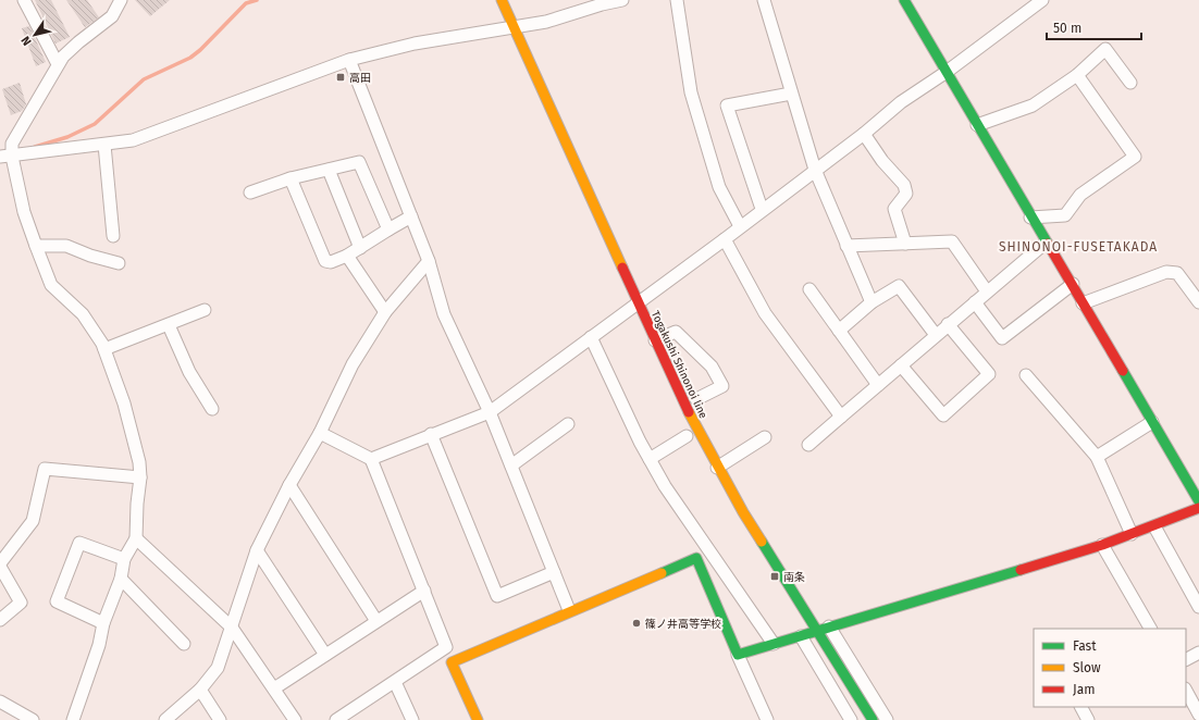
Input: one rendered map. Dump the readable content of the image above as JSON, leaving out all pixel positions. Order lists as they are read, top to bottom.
{
  "streets": {
    "street": ["Togakushi Shinonoi line"]
  },
  "districts": ["SHINONOI-FUSETAKADA"],
  "places": {
    "transit": ["高田", "南条"],
    "other": ["篠ノ井高等学校"]
  },
  "legend": ["Fast", "Slow", "Jam"],
  "scale_bar": "50 m",
  "north": "bottom left"
}
